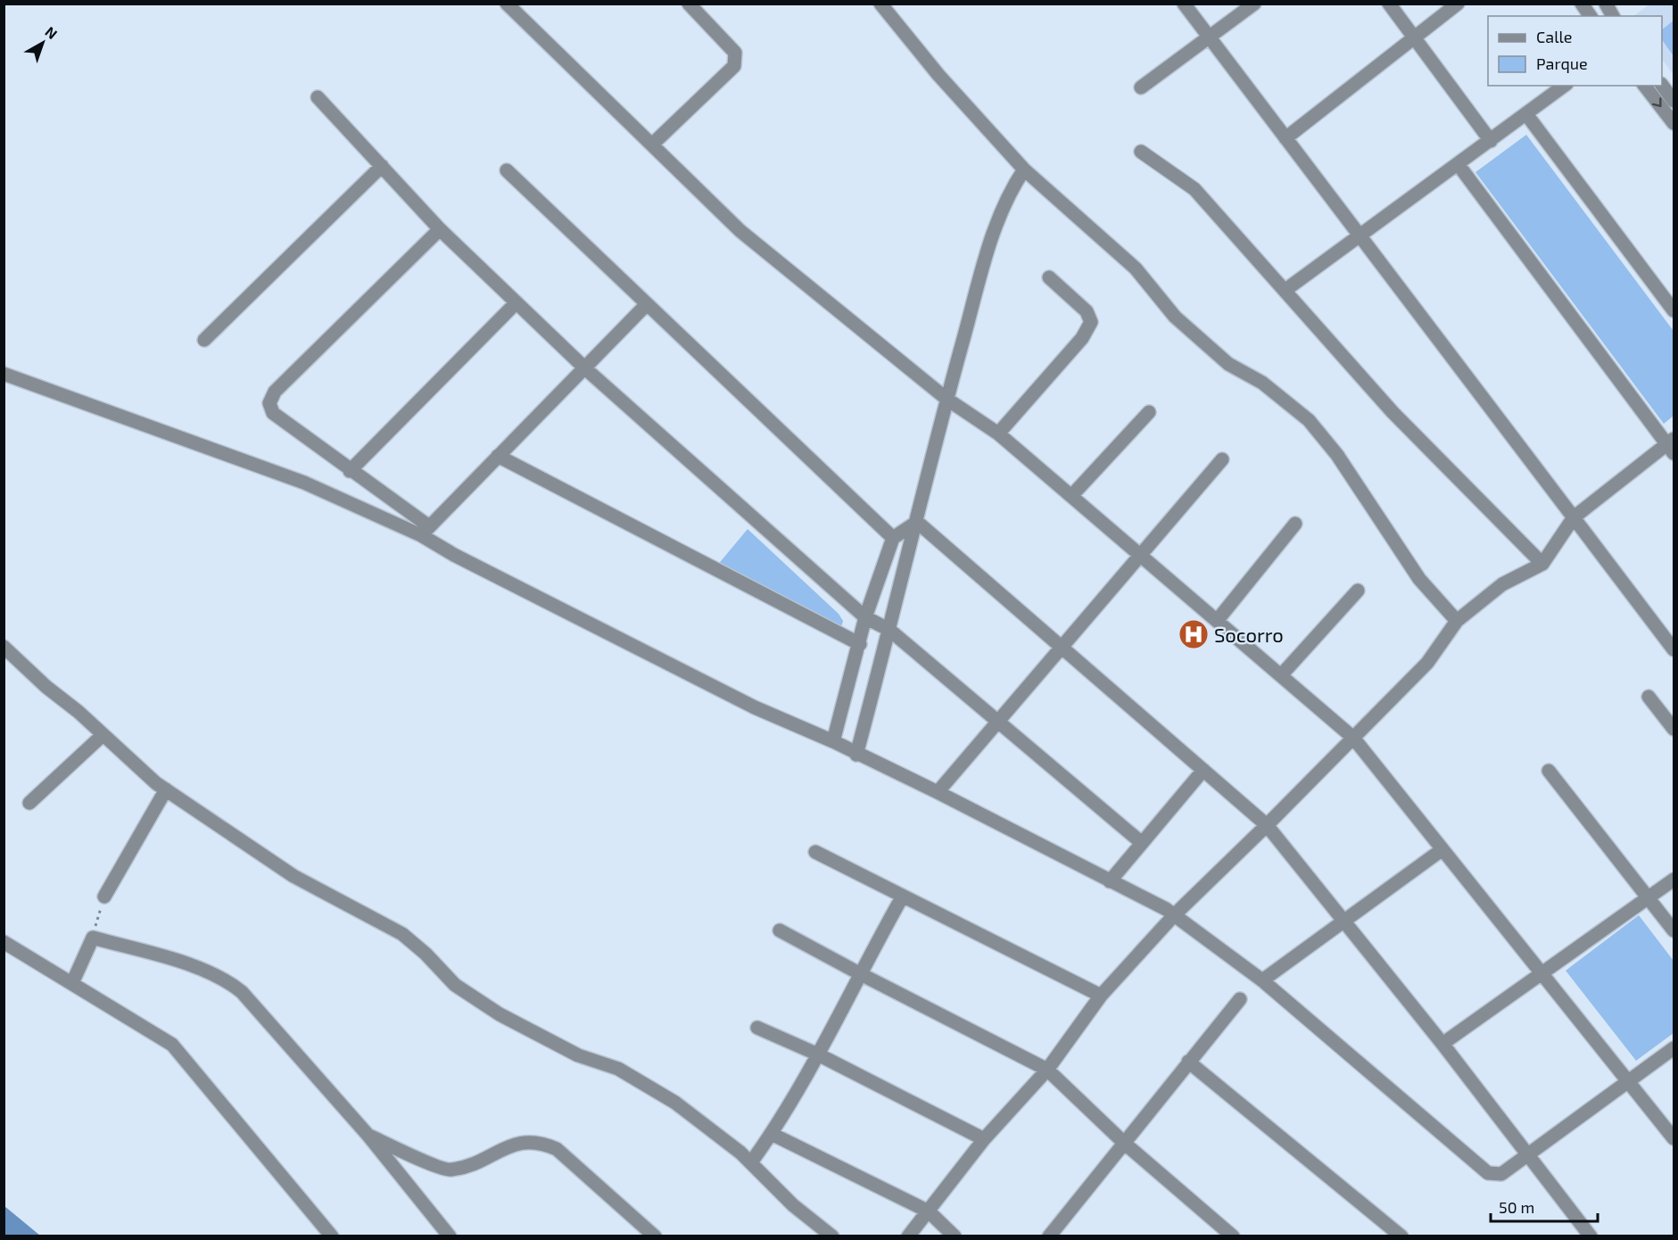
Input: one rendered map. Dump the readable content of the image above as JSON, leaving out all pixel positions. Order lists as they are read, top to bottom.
{
  "places": {
    "hospital": ["Socorro"]
  },
  "legend": ["Calle", "Parque"],
  "scale_bar": "50 m",
  "north": "top right"
}
